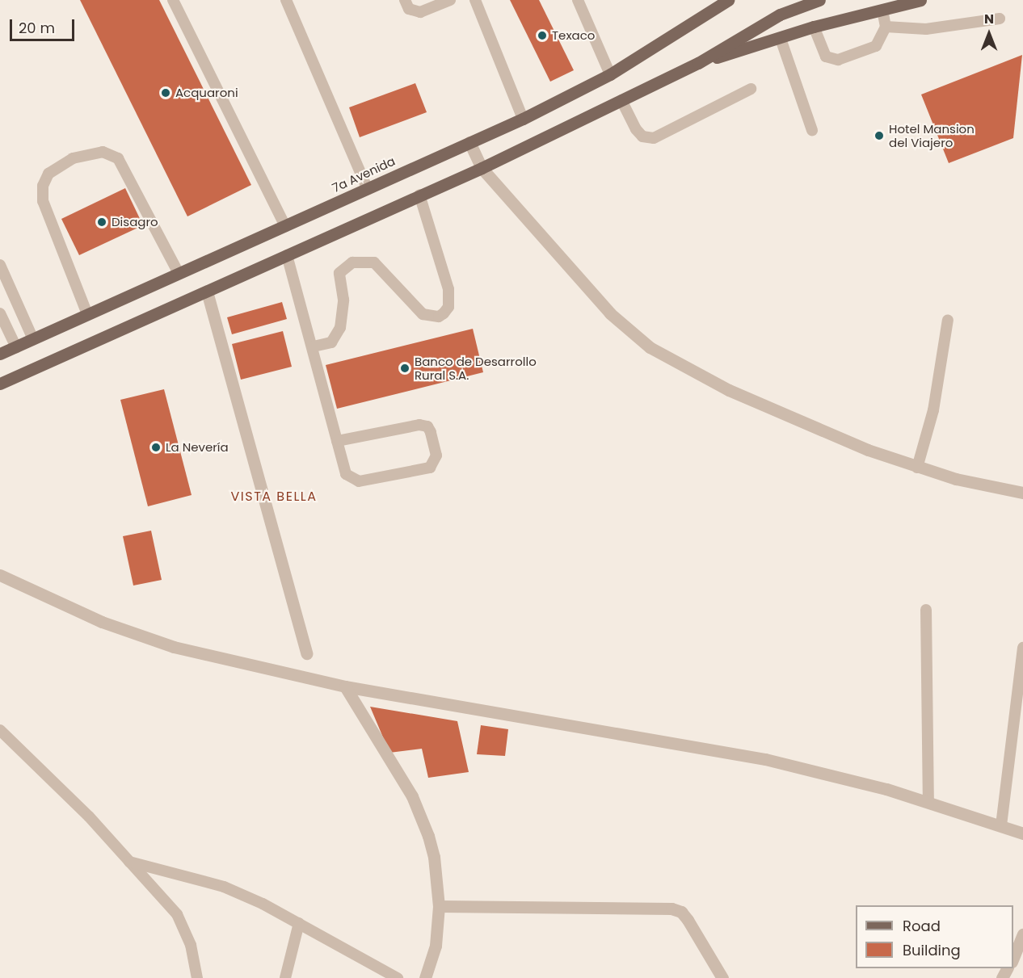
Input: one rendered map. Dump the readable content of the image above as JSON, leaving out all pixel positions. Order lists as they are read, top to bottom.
{
  "streets": {
    "main road": ["7a Avenida"]
  },
  "districts": ["VISTA BELLA"],
  "places": [
    "Texaco",
    "Acquaroni",
    "Hotel Mansion del Viajero",
    "Disagro",
    "Banco de Desarrollo Rural S.A.",
    "La Nevería"
  ],
  "legend": ["Road", "Building"],
  "scale_bar": "20 m",
  "north": "top"
}
